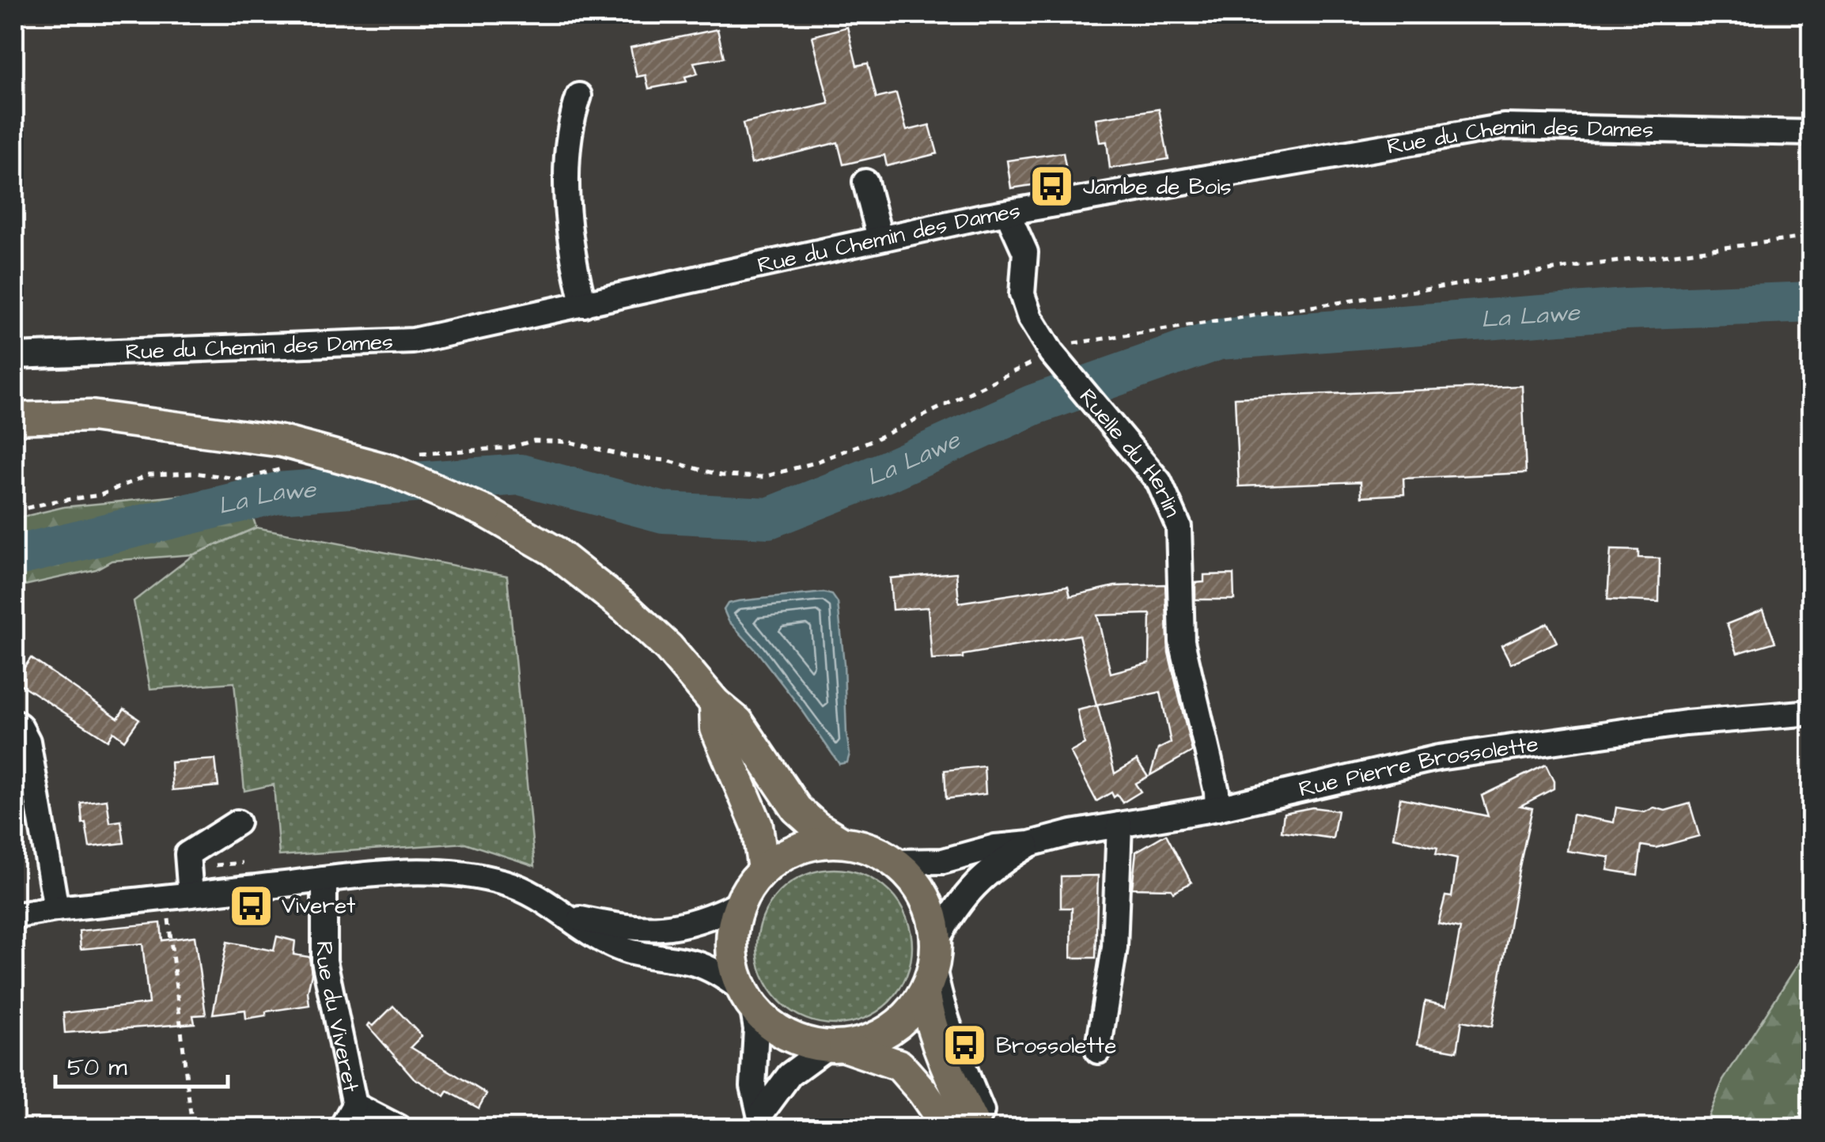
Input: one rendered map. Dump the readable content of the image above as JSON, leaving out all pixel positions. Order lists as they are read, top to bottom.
{
  "streets": {
    "street": [
      "Rue du Chemin des Dames",
      "Ruelle du Herlin",
      "Rue Pierre Brossolette",
      "Rue du Viveret"
    ]
  },
  "crossings": [
    ["Rue du Chemin des Dames", "Ruelle du Herlin"],
    ["Ruelle du Herlin", "Rue Pierre Brossolette"]
  ],
  "water": ["La Lawe"],
  "places": {
    "bus stop": ["Jambe de Bois", "Viveret", "Brossolette"]
  },
  "scale_bar": "50 m"
}
